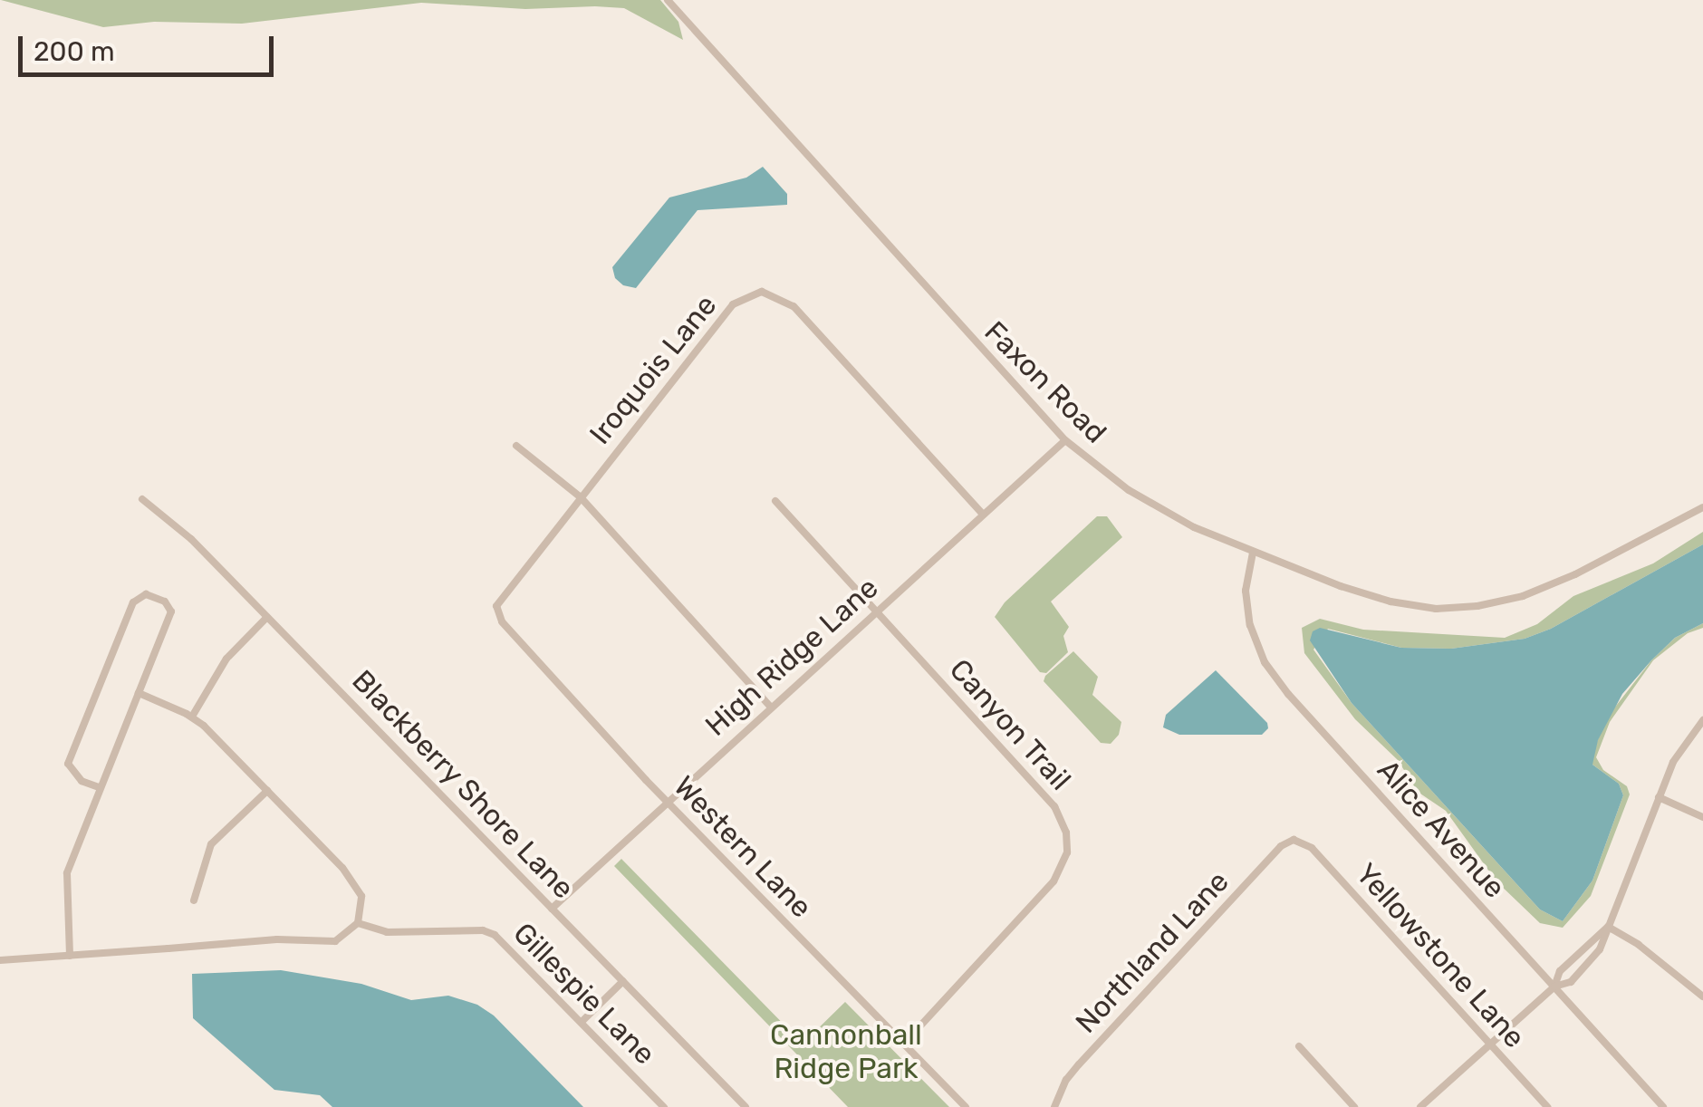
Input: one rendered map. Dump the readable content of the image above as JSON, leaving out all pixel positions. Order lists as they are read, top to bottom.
{
  "streets": {
    "street": [
      "Iroquois Lane",
      "Faxon Road",
      "High Ridge Lane",
      "Canyon Trail",
      "Blackberry Shore Lane",
      "Alice Avenue",
      "Western Lane",
      "Northland Lane",
      "Yellowstone Lane",
      "Gillespie Lane"
    ]
  },
  "crossings": [
    ["Iroquois Lane", "High Ridge Lane"],
    ["Iroquois Lane", "Western Lane"],
    ["Faxon Road", "High Ridge Lane"],
    ["Faxon Road", "Alice Avenue"],
    ["High Ridge Lane", "Canyon Trail"],
    ["High Ridge Lane", "Blackberry Shore Lane"],
    ["High Ridge Lane", "Western Lane"],
    ["Canyon Trail", "Western Lane"],
    ["Northland Lane", "Yellowstone Lane"]
  ],
  "parks": ["Cannonball Ridge Park"],
  "scale_bar": "200 m"
}
